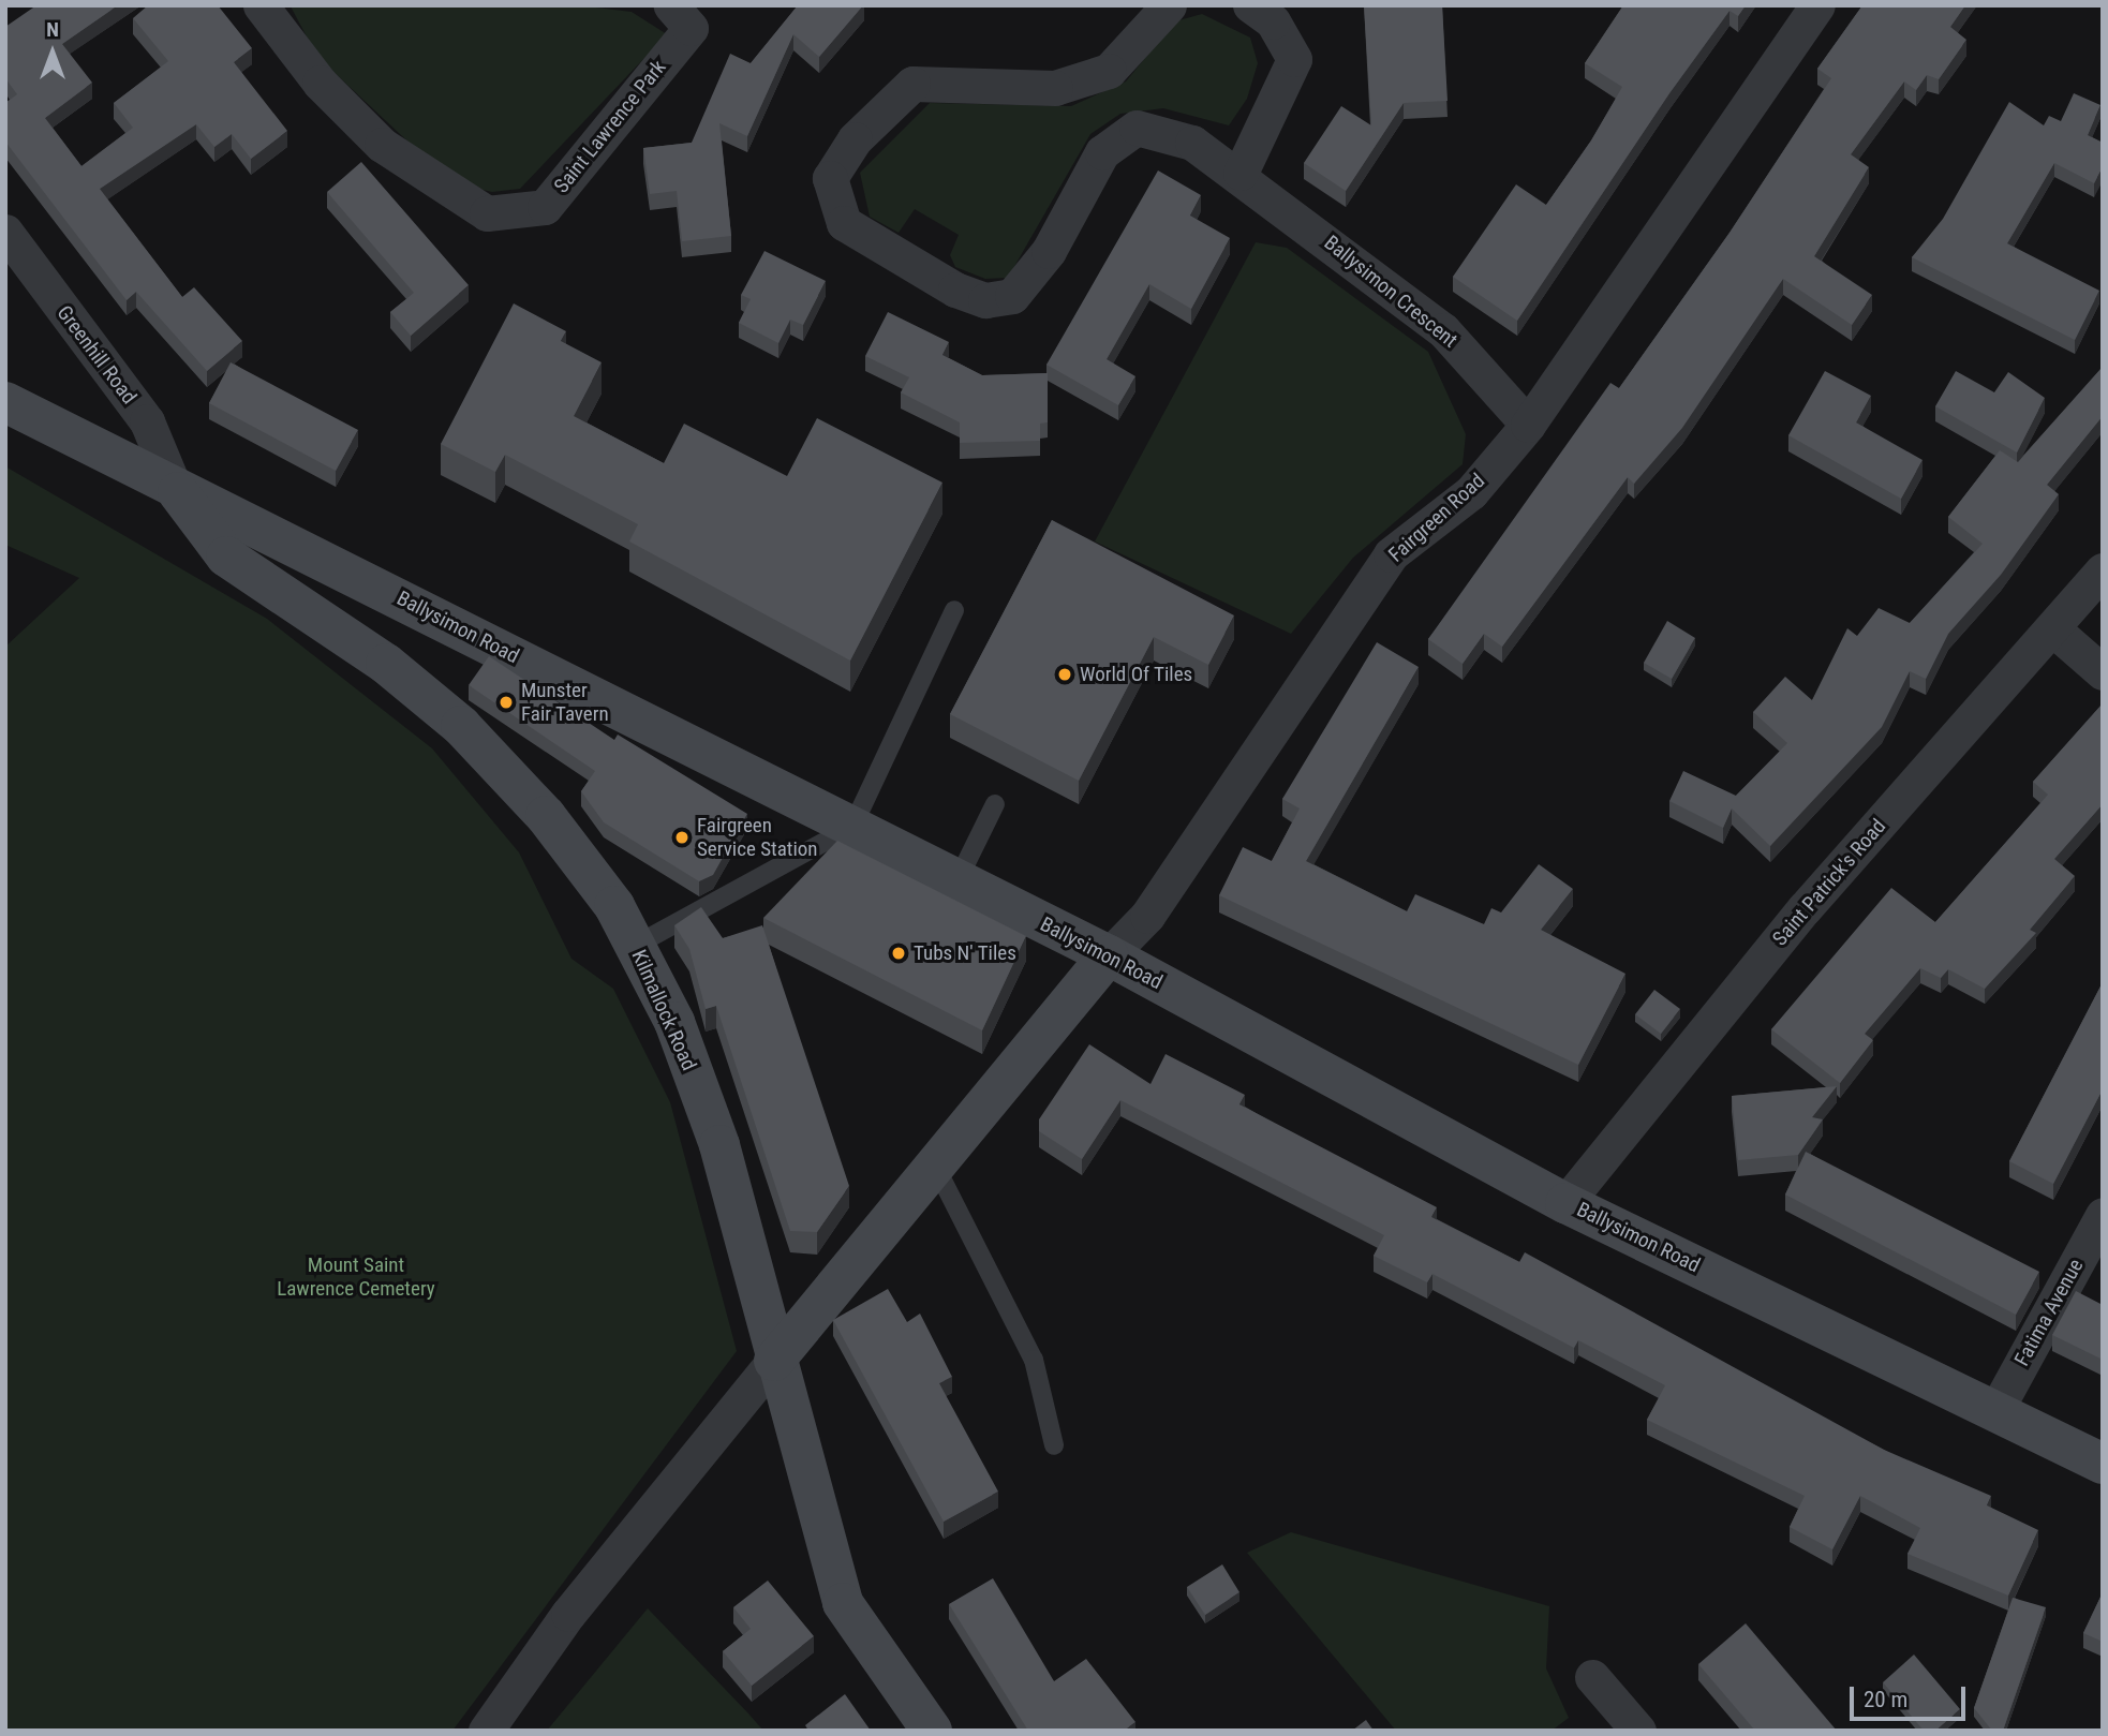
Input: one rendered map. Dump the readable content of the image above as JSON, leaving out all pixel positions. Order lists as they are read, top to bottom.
{
  "streets": {
    "main road": ["Ballysimon Road", "Kilmallock Road"],
    "street": [
      "Saint Lawrence Park",
      "Ballysimon Crescent",
      "Greenhill Road",
      "Fairgreen Road",
      "Saint Patrick's Road",
      "Fatima Avenue"
    ]
  },
  "crossings": [
    ["Ballysimon Crescent", "Fairgreen Road"],
    ["Greenhill Road", "Ballysimon Road"],
    ["Greenhill Road", "Kilmallock Road"],
    ["Fairgreen Road", "Ballysimon Road"],
    ["Ballysimon Road", "Saint Patrick's Road"],
    ["Ballysimon Road", "Kilmallock Road"],
    ["Ballysimon Road", "Fatima Avenue"]
  ],
  "parks": ["Mount Saint Lawrence Cemetery"],
  "places": [
    "World Of Tiles",
    "Munster Fair Tavern",
    "Fairgreen Service Station",
    "Tubs N' Tiles"
  ],
  "scale_bar": "20 m",
  "north": "top"
}
